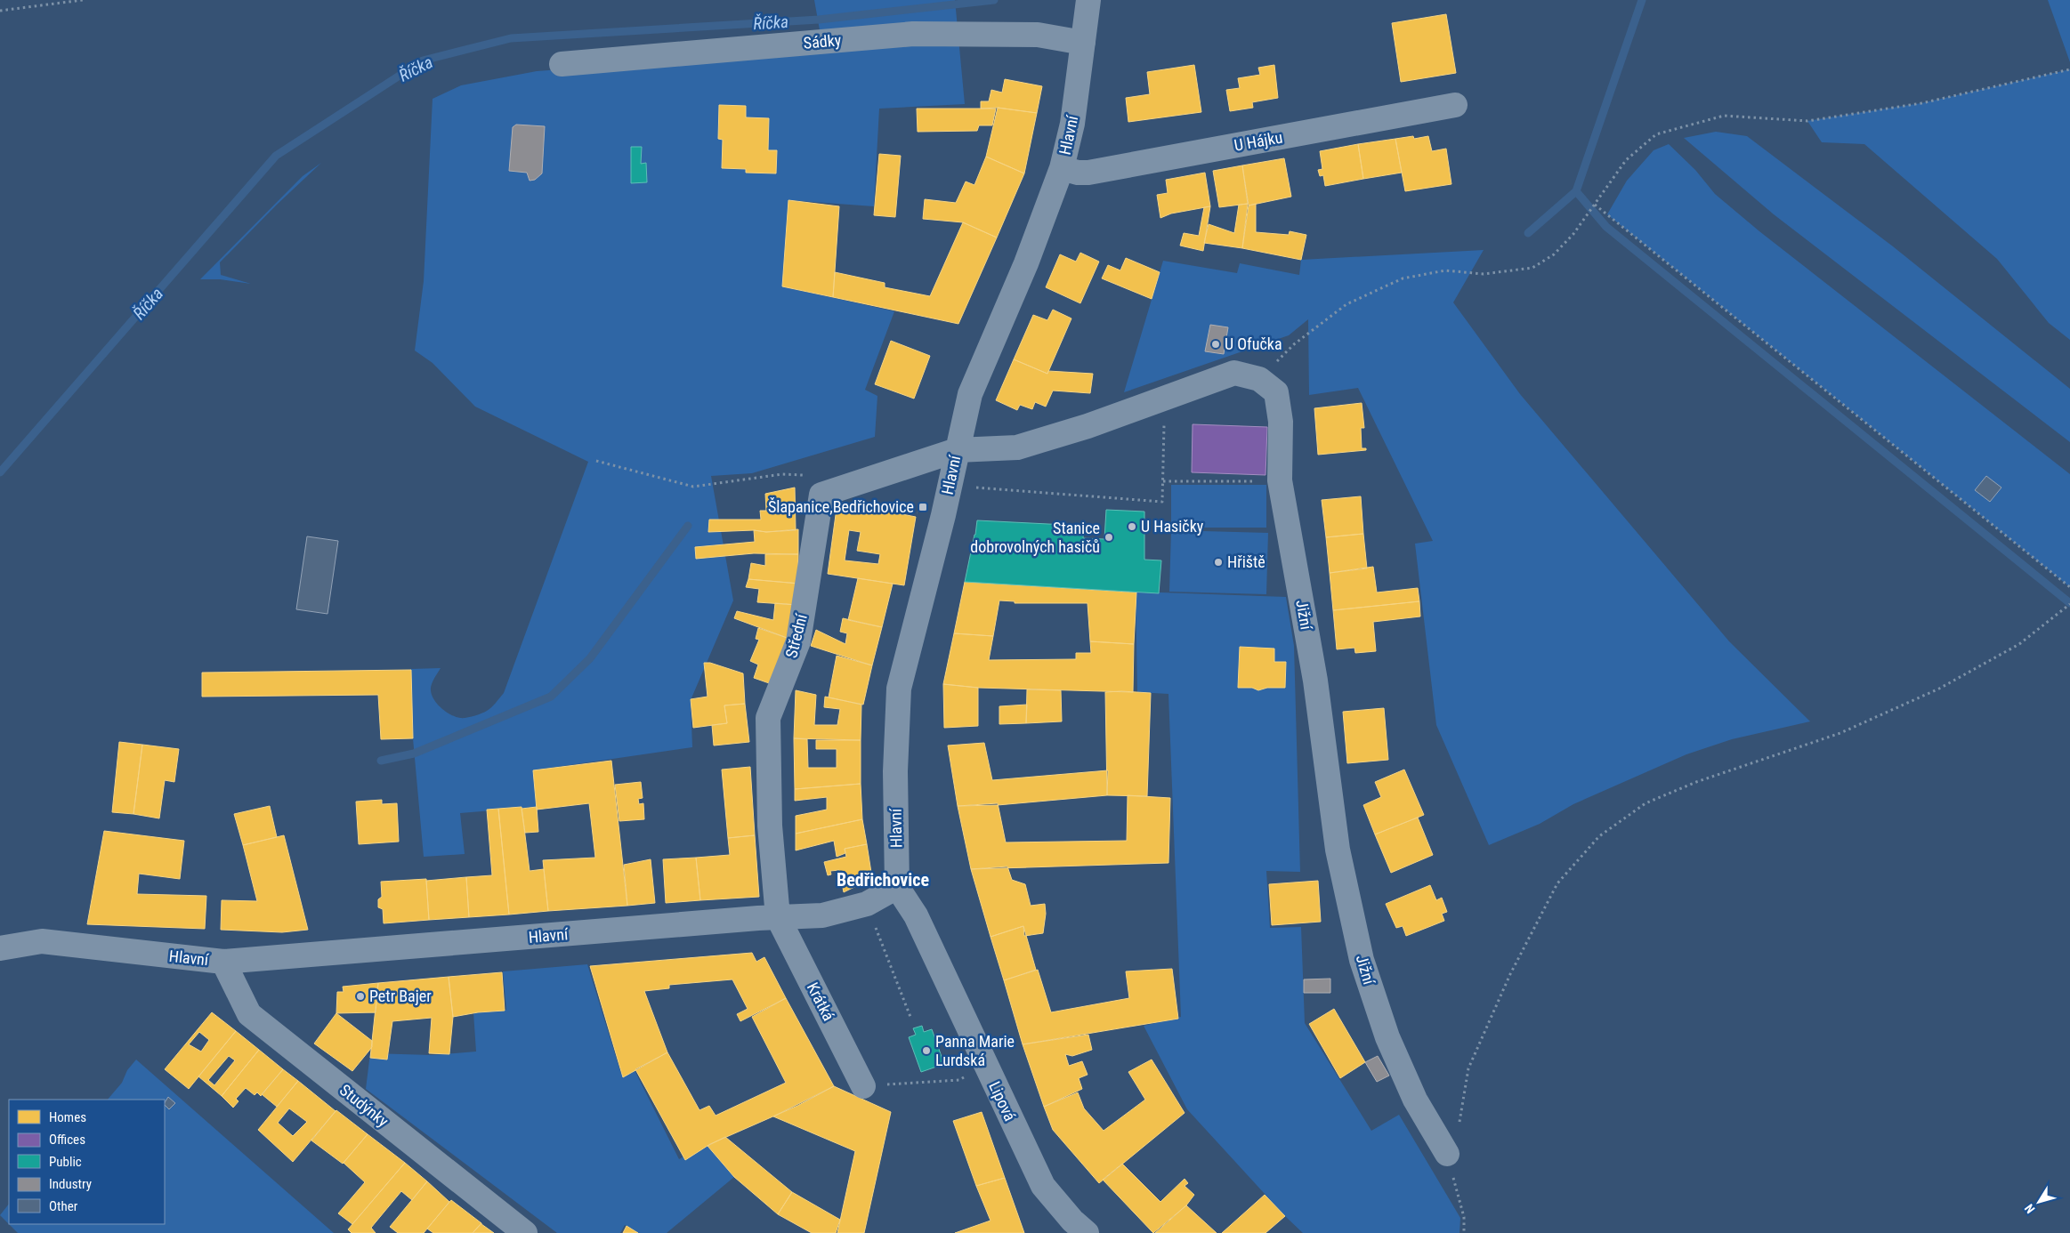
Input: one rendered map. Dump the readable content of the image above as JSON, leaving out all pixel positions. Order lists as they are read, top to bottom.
{
  "streets": {
    "street": [
      "Sádky",
      "Hlavní",
      "U Hájku",
      "Jižní",
      "Střední",
      "Krátká",
      "Lipová",
      "Studýnky"
    ]
  },
  "crossings": [
    ["Sádky", "Hlavní"],
    ["Hlavní", "U Hájku"],
    ["Hlavní", "Jižní"],
    ["Hlavní", "Střední"],
    ["Hlavní", "Krátká"],
    ["Hlavní", "Lipová"],
    ["Hlavní", "Studýnky"],
    ["Střední", "Krátká"]
  ],
  "districts": ["Bedřichovice"],
  "water": ["Říčka"],
  "places": {
    "other": [
      "U Ofučka",
      "U Hasičky",
      "Stanice dobrovolných hasičů",
      "Hřiště",
      "Petr Bajer",
      "Panna Marie Lurdská"
    ],
    "transit": ["Šlapanice,Bedřichovice"]
  },
  "legend": [
    "Homes",
    "Offices",
    "Public",
    "Industry",
    "Other"
  ],
  "north": "bottom left"
}
